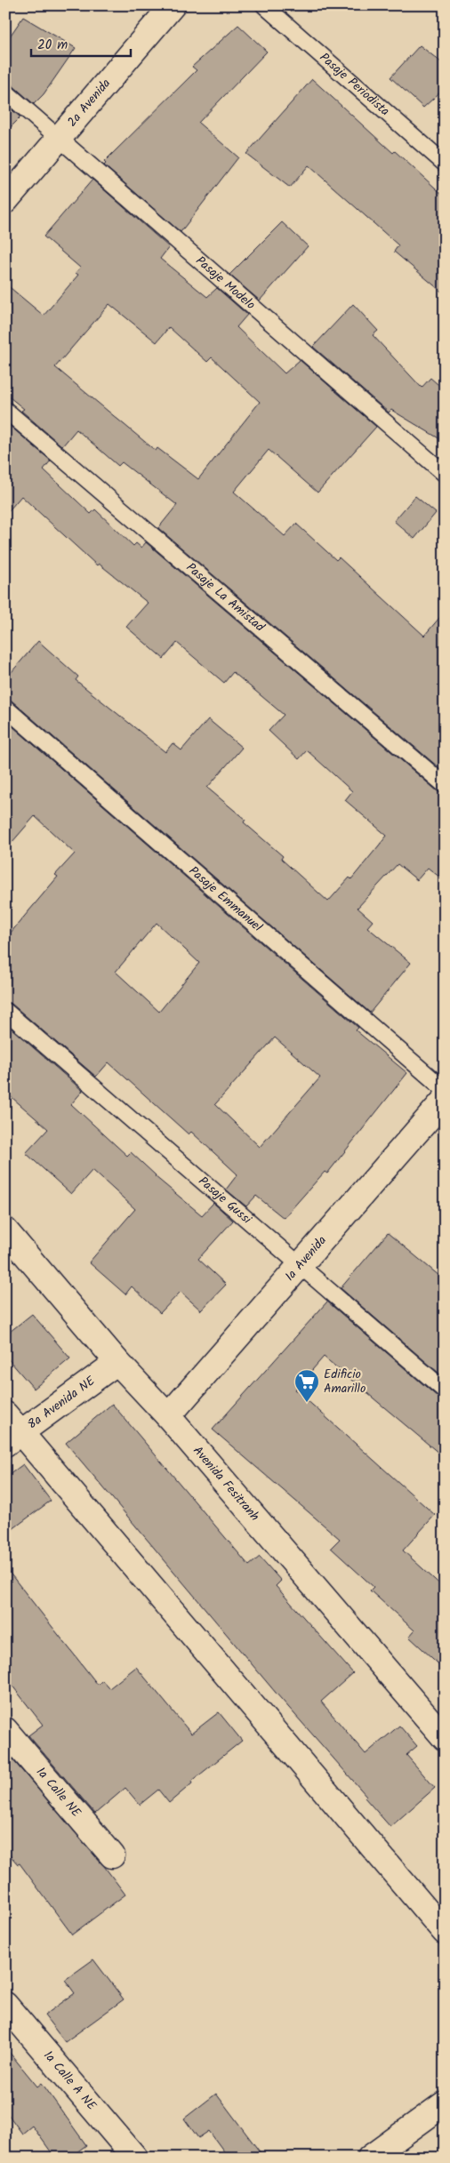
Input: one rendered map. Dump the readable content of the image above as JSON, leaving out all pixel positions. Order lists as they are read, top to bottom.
{
  "streets": {
    "street": [
      "2a Avenida",
      "1a Avenida",
      "8a Avenida NE",
      "Avenida Fesitranh",
      "1a Calle NE",
      "1a Calle A NE"
    ],
    "lane": [
      "Pasaje Periodista",
      "Pasaje Modelo",
      "Pasaje La Amistad",
      "Pasaje Emmanuel",
      "Pasaje Gussi"
    ]
  },
  "crossings": [
    ["2a Avenida", "Pasaje Modelo"],
    ["Pasaje Gussi", "1a Avenida"],
    ["1a Avenida", "Avenida Fesitranh"],
    ["8a Avenida NE", "Avenida Fesitranh"]
  ],
  "places": {
    "supermarket": ["Edificio Amarillo"]
  },
  "scale_bar": "20 m"
}
